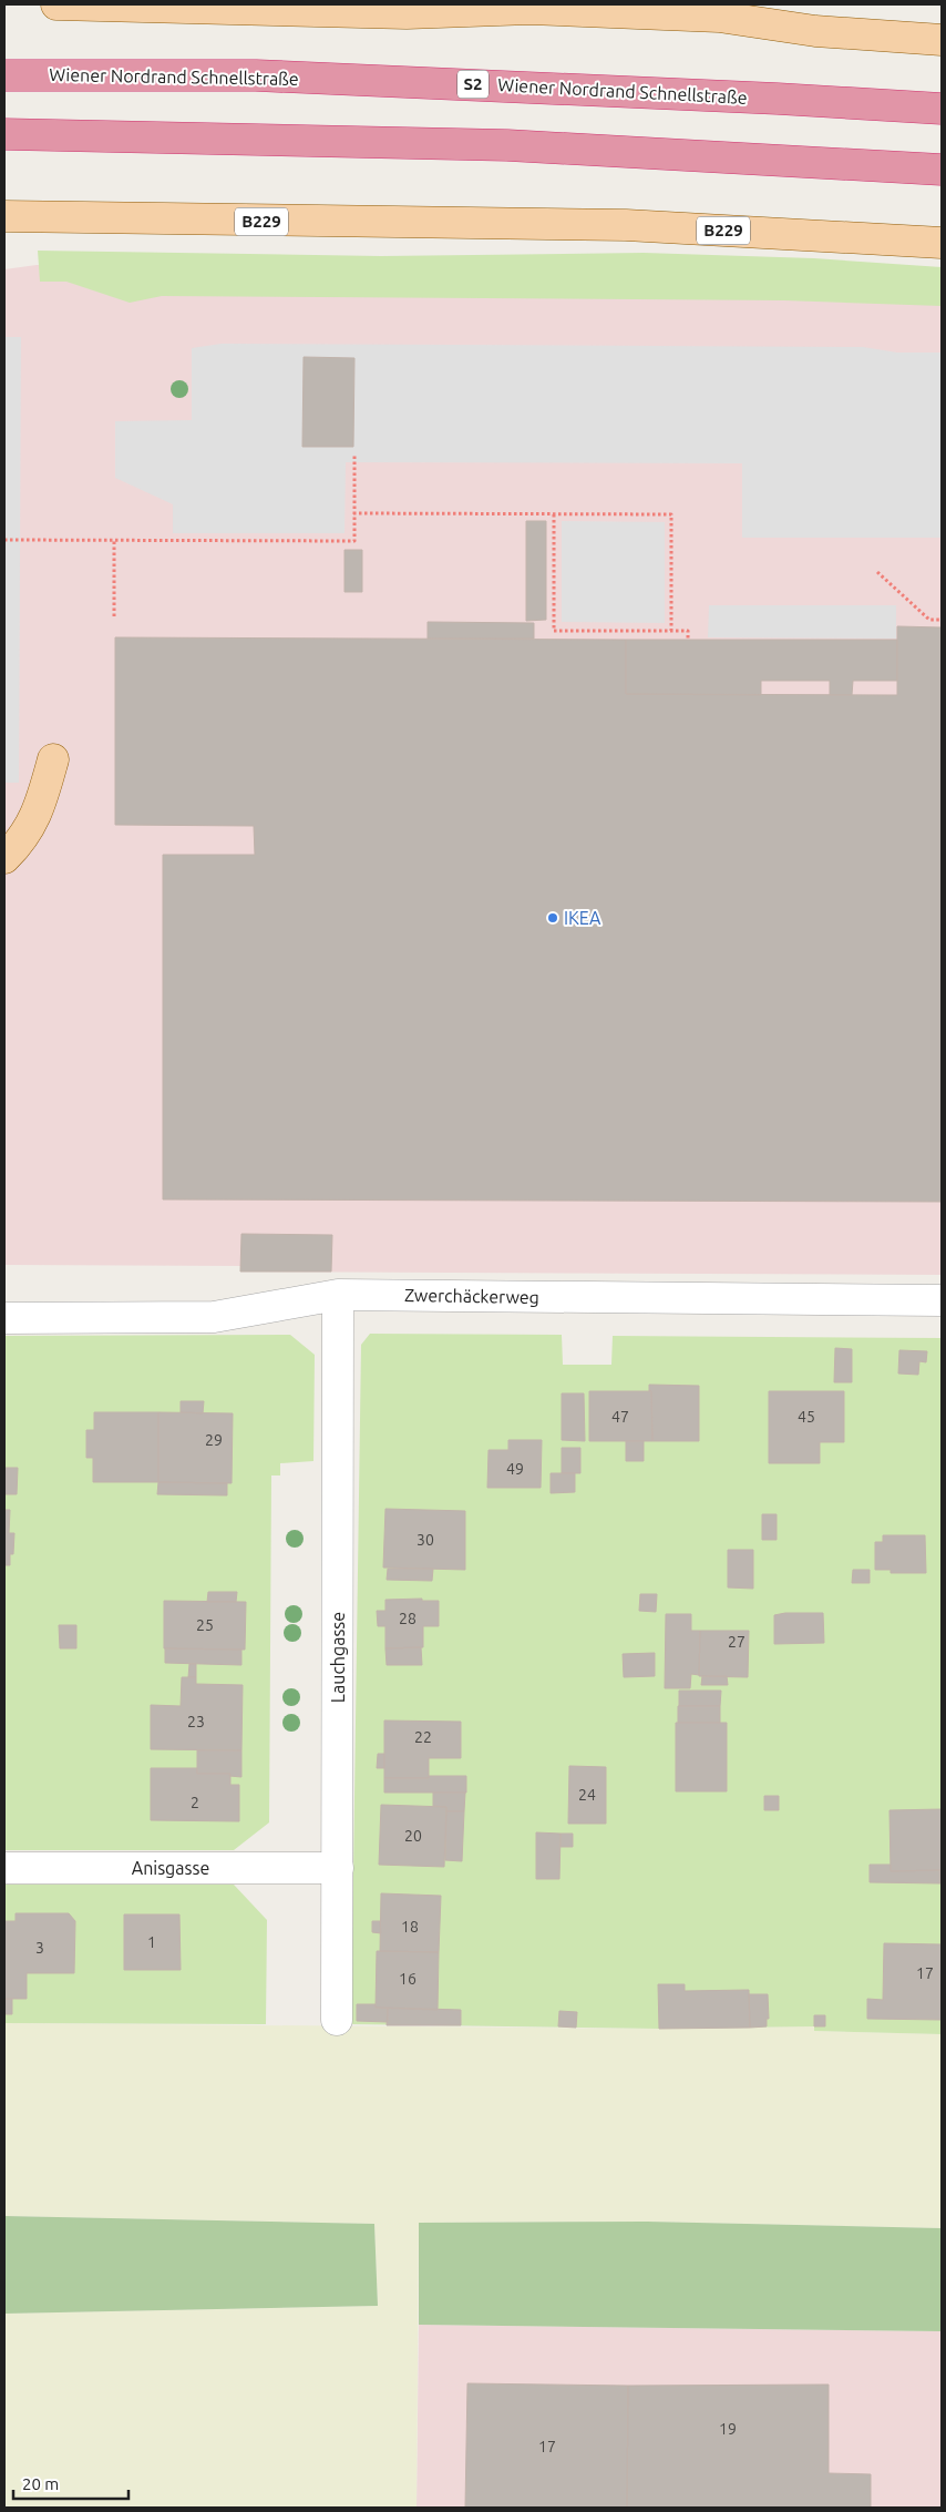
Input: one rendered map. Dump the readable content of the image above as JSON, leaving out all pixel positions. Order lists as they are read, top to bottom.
{
  "streets": {
    "highway": ["Wiener Nordrand Schnellstraße", "S2"],
    "main road": ["B229"],
    "street": ["Zwerchäckerweg", "Lauchgasse", "Anisgasse"]
  },
  "crossings": [
    ["Zwerchäckerweg", "Lauchgasse"],
    ["Lauchgasse", "Anisgasse"]
  ],
  "places": ["IKEA"],
  "house_numbers": [
    "47",
    "45",
    "29",
    "49",
    "30",
    "28",
    "25",
    "27",
    "23",
    "22",
    "24",
    "2",
    "20",
    "18",
    "1",
    "3",
    "17",
    "16",
    "19",
    "17"
  ],
  "scale_bar": "20 m"
}
